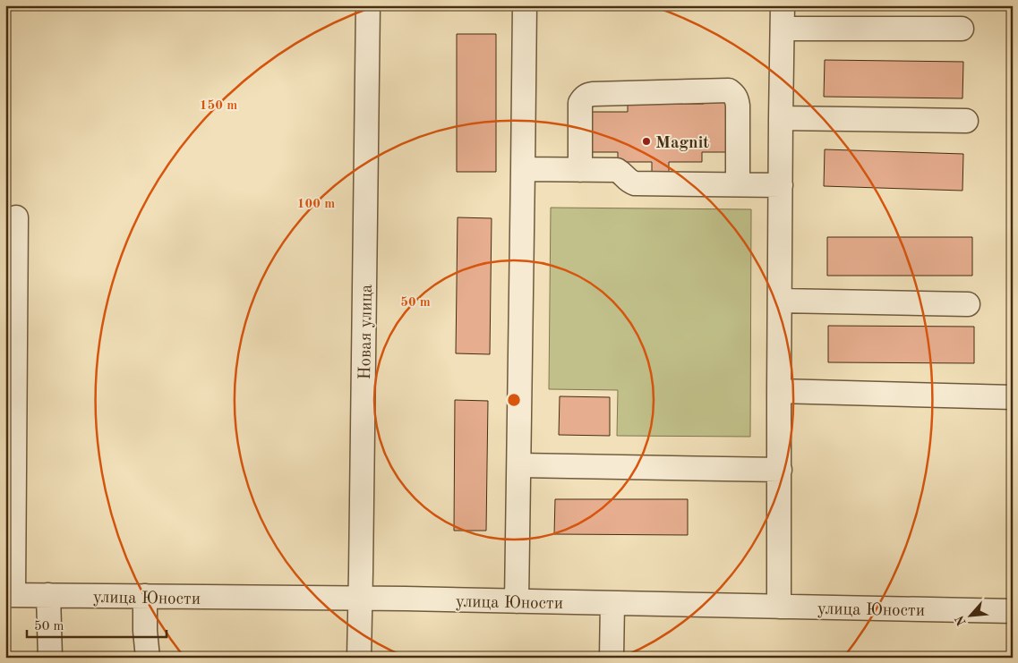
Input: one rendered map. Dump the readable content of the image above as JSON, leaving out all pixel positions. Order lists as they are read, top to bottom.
{
  "streets": {
    "street": ["Новая улица", "улица Юности"]
  },
  "crossings": [
    ["Новая улица", "улица Юности"]
  ],
  "places": ["Magnit"],
  "scale_bar": "50 m",
  "north": "bottom left",
  "rings": ["150 m", "100 m", "50 m"]
}
